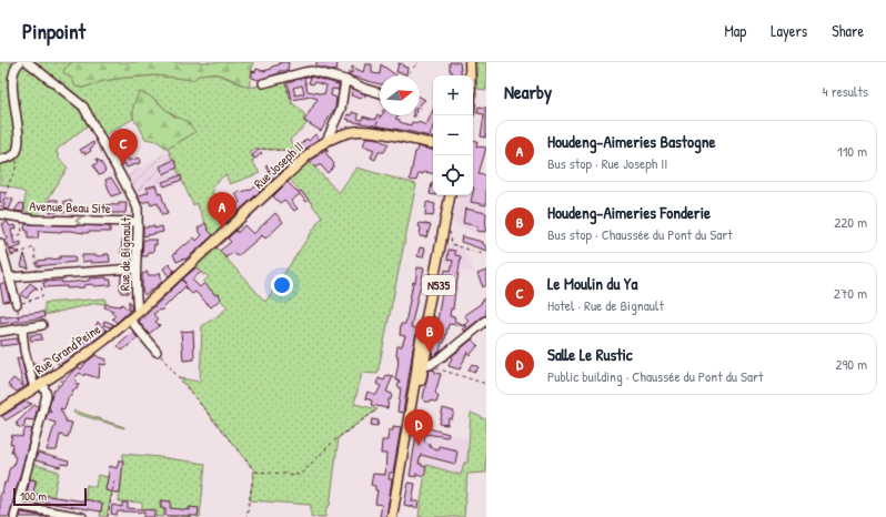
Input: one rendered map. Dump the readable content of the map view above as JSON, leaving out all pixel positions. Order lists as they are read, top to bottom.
{
  "streets": {
    "main road": ["Rue Joseph II", "N535", "Rue Grand'Peine"],
    "street": ["Avenue Beau Site", "Rue de Bignault"]
  },
  "crossings": [
    ["Rue Joseph II", "Rue de Bignault"],
    ["Rue Joseph II", "Rue Grand'Peine"],
    ["Avenue Beau Site", "Rue de Bignault"],
    ["Rue de Bignault", "Rue Grand'Peine"]
  ],
  "scale_bar": "100 m",
  "north": "right",
  "page": {
    "header": "Pinpoint",
    "nav": ["Map", "Layers", "Share"],
    "heading": ["Nearby", "4 results"],
    "map_buttons": ["+", "−"],
    "list": [
      {
        "mark": "A",
        "name": "Houdeng-Aimeries Bastogne",
        "note": "Bus stop · Rue Joseph II",
        "value": "110 m"
      },
      {
        "mark": "B",
        "name": "Houdeng-Aimeries Fonderie",
        "note": "Bus stop · Chaussée du Pont du Sart",
        "value": "220 m"
      },
      {
        "mark": "C",
        "name": "Le Moulin du Ya",
        "note": "Hotel · Rue de Bignault",
        "value": "270 m"
      },
      {
        "mark": "D",
        "name": "Salle Le Rustic",
        "note": "Public building · Chaussée du Pont du Sart",
        "value": "290 m"
      }
    ],
    "pins": [
      "C",
      "A",
      "B",
      "D"
    ],
    "scale": "100 m"
  }
}
